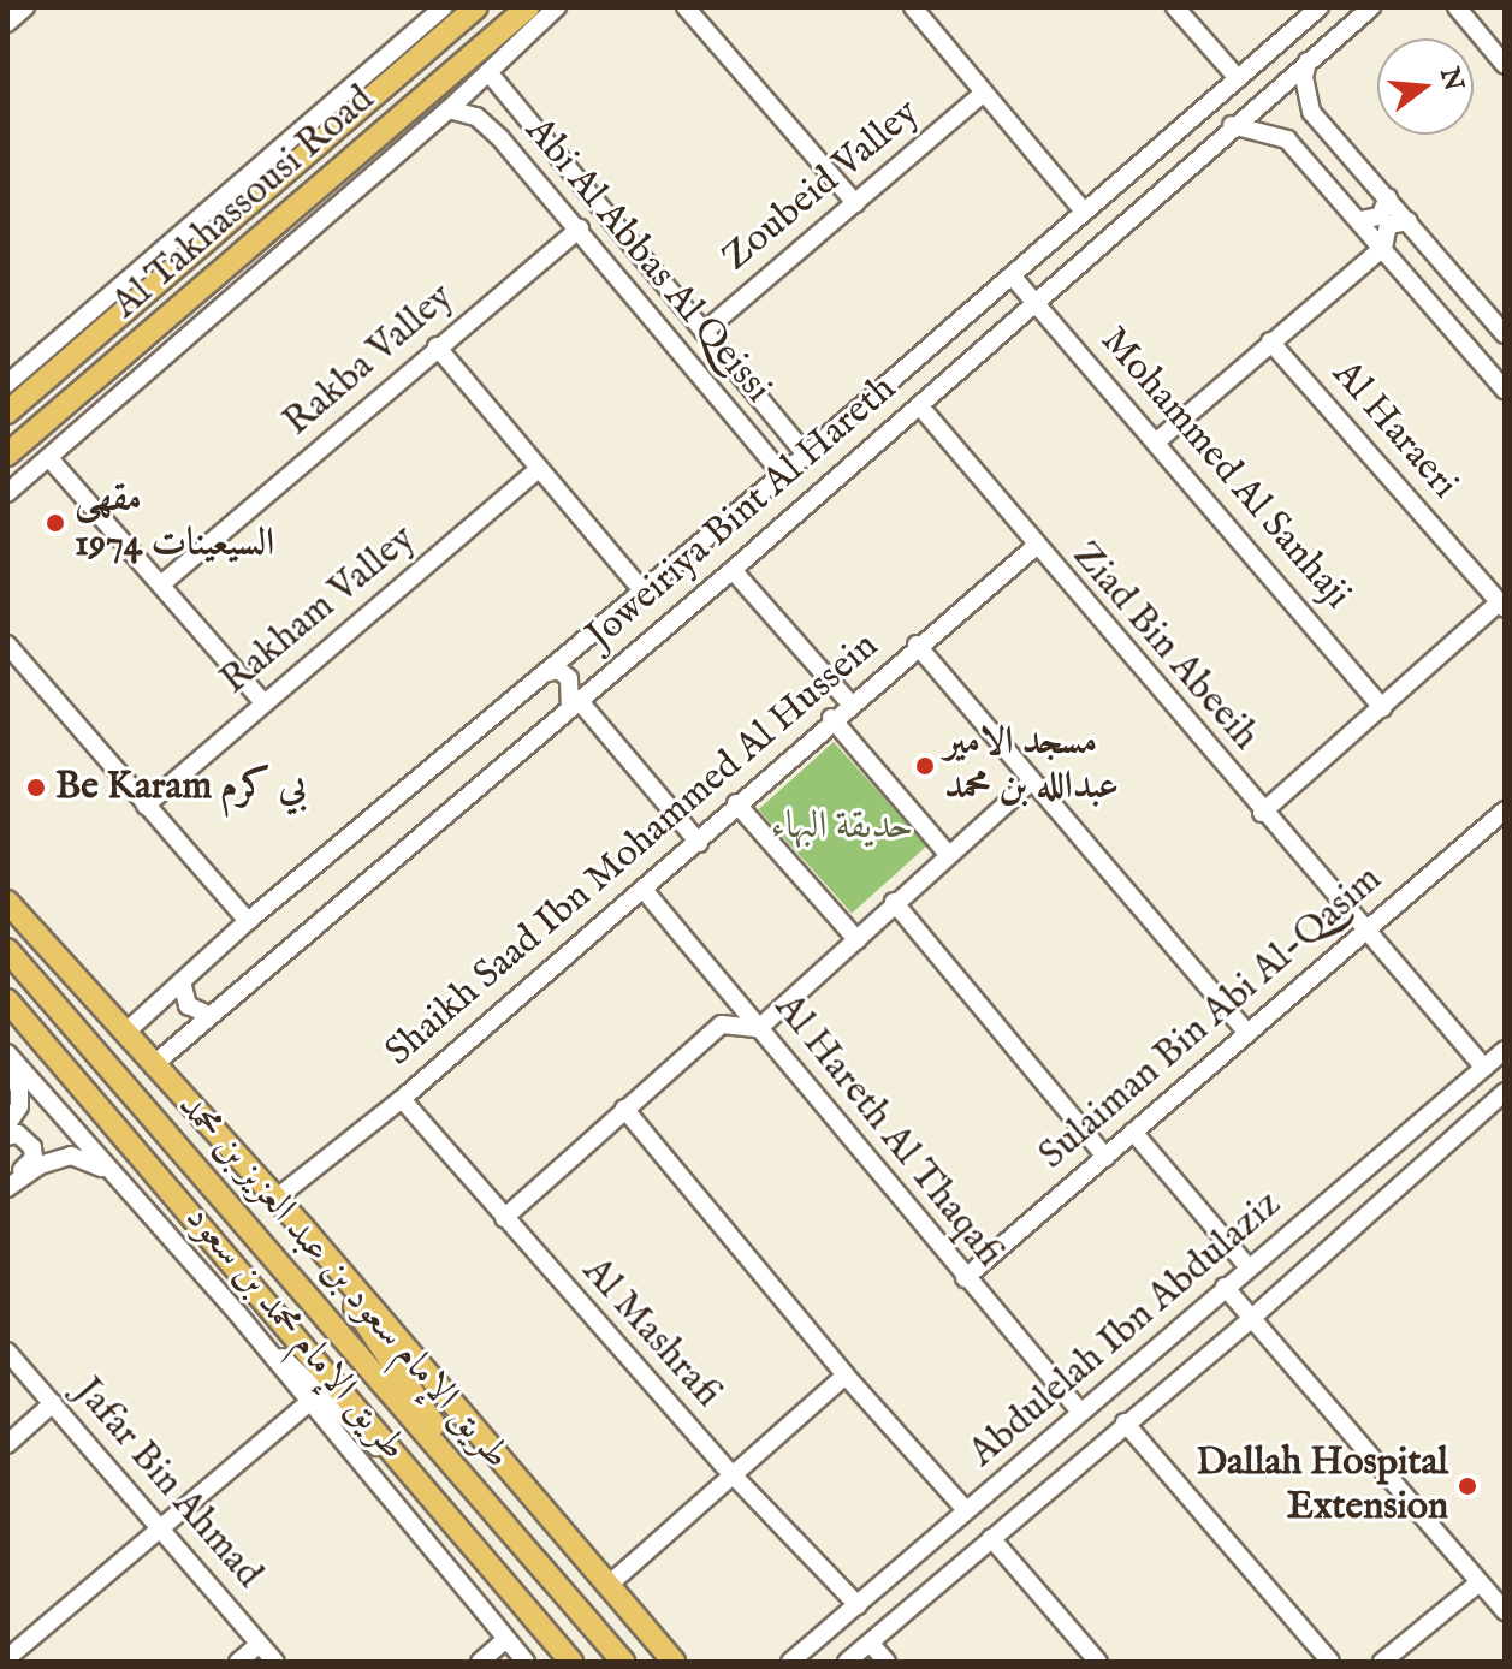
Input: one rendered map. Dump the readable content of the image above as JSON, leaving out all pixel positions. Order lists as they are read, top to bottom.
{
  "streets": {
    "main road": ["Al Takhassousi Road", "طريق الإمام سعود بن عبد العزيز بن محمد"],
    "street": [
      "Zoubeid Valley",
      "Abi Al Abbas Al Qeissi",
      "Rakba Valley",
      "Al Haraeri",
      "Mohammed Al Sanhaji",
      "Joweiriya Bint Al Hareth",
      "Rakham Valley",
      "Ziad Bin Abeeih",
      "Shaikh Saad Ibn Mohammed Al Hussein",
      "Sulaiman Bin Abi Al-Qasim",
      "Al Hareth Al Thaqafi",
      "Abdulelah Ibn Abdulaziz",
      "طريق الإمام محمد بن سعود",
      "Al Mashrafi",
      "Jafar Bin Ahmad"
    ]
  },
  "crossings": [
    ["Zoubeid Valley", "Abi Al Abbas Al Qeissi"],
    ["Abi Al Abbas Al Qeissi", "Rakba Valley"],
    ["Abi Al Abbas Al Qeissi", "Joweiriya Bint Al Hareth"],
    ["Mohammed Al Sanhaji", "Joweiriya Bint Al Hareth"],
    ["Joweiriya Bint Al Hareth", "Ziad Bin Abeeih"],
    ["Ziad Bin Abeeih", "Shaikh Saad Ibn Mohammed Al Hussein"],
    ["Ziad Bin Abeeih", "Sulaiman Bin Abi Al-Qasim"],
    ["Ziad Bin Abeeih", "Abdulelah Ibn Abdulaziz"],
    ["Shaikh Saad Ibn Mohammed Al Hussein", "Al Hareth Al Thaqafi"],
    ["Shaikh Saad Ibn Mohammed Al Hussein", "Al Mashrafi"],
    ["Sulaiman Bin Abi Al-Qasim", "Al Hareth Al Thaqafi"],
    ["Al Hareth Al Thaqafi", "Abdulelah Ibn Abdulaziz"],
    ["Abdulelah Ibn Abdulaziz", "Al Mashrafi"]
  ],
  "parks": ["حديقة البهاء"],
  "places": [
    "مقهى السيعينات 1974",
    "مسجد الامير عبدالله بن محمد",
    "Be Karam بي كرم",
    "Dallah Hospital Extension"
  ],
  "north": "right"
}
